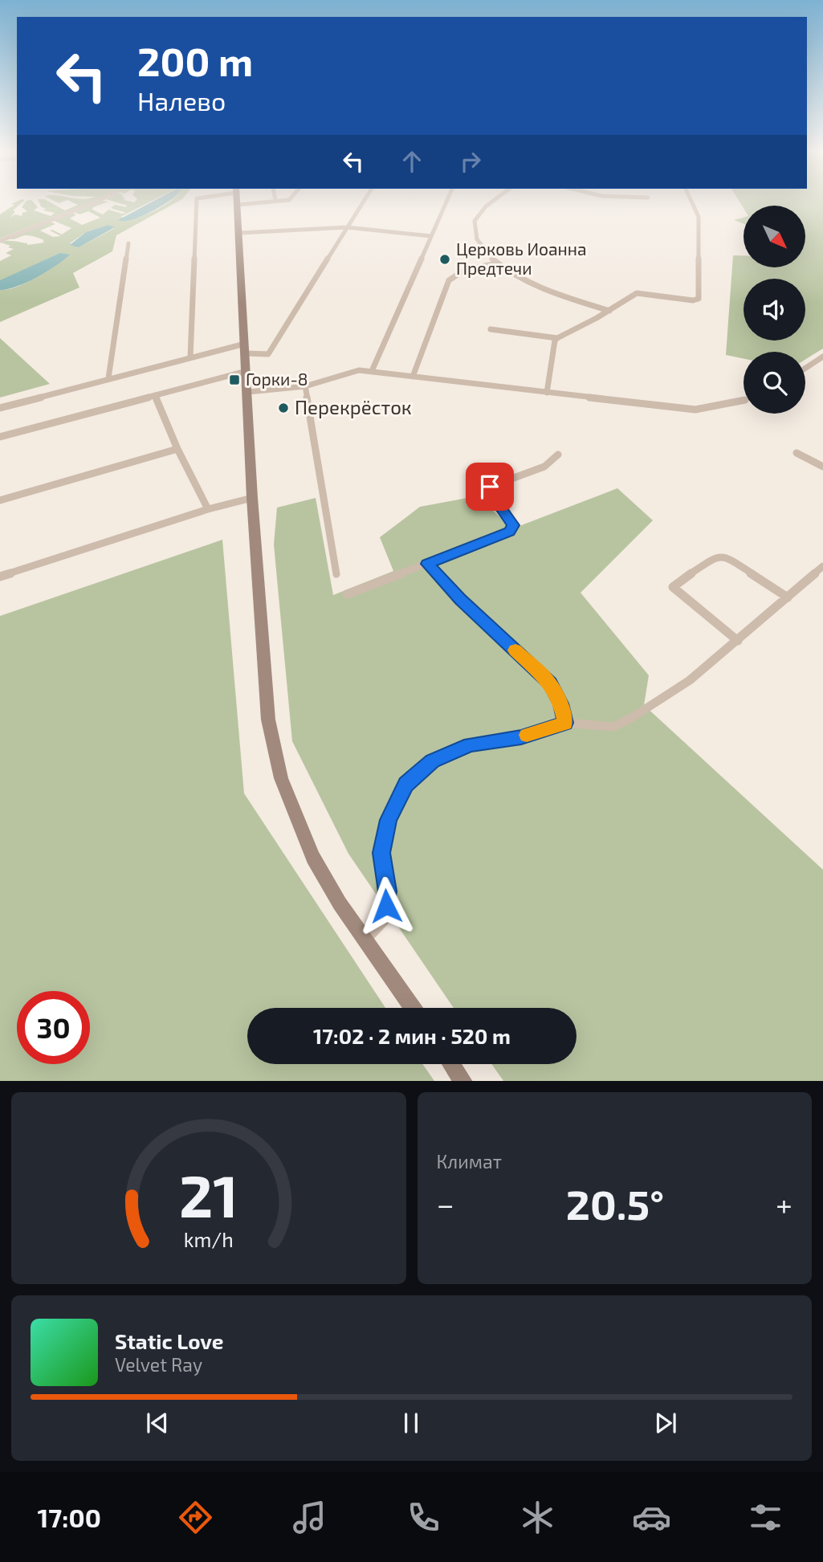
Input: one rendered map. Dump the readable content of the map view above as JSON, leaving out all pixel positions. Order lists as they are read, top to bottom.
{
  "places": {
    "other": ["Церковь Иоанна Предтечи", "Перекрёсток"],
    "transit": ["Горки-8"]
  },
  "north": "bottom right",
  "page": {
    "turn": ["200 m", "Налево"],
    "limit": "30",
    "trip": "17:02 · 2 мин · 520 m",
    "tile": "Климат",
    "heat": ["−", "20.5°", "+"],
    "song": ["Static Love", "Velvet Ray"],
    "tabs": "17:00",
    "gauge": ["21", "km/h"]
  }
}
